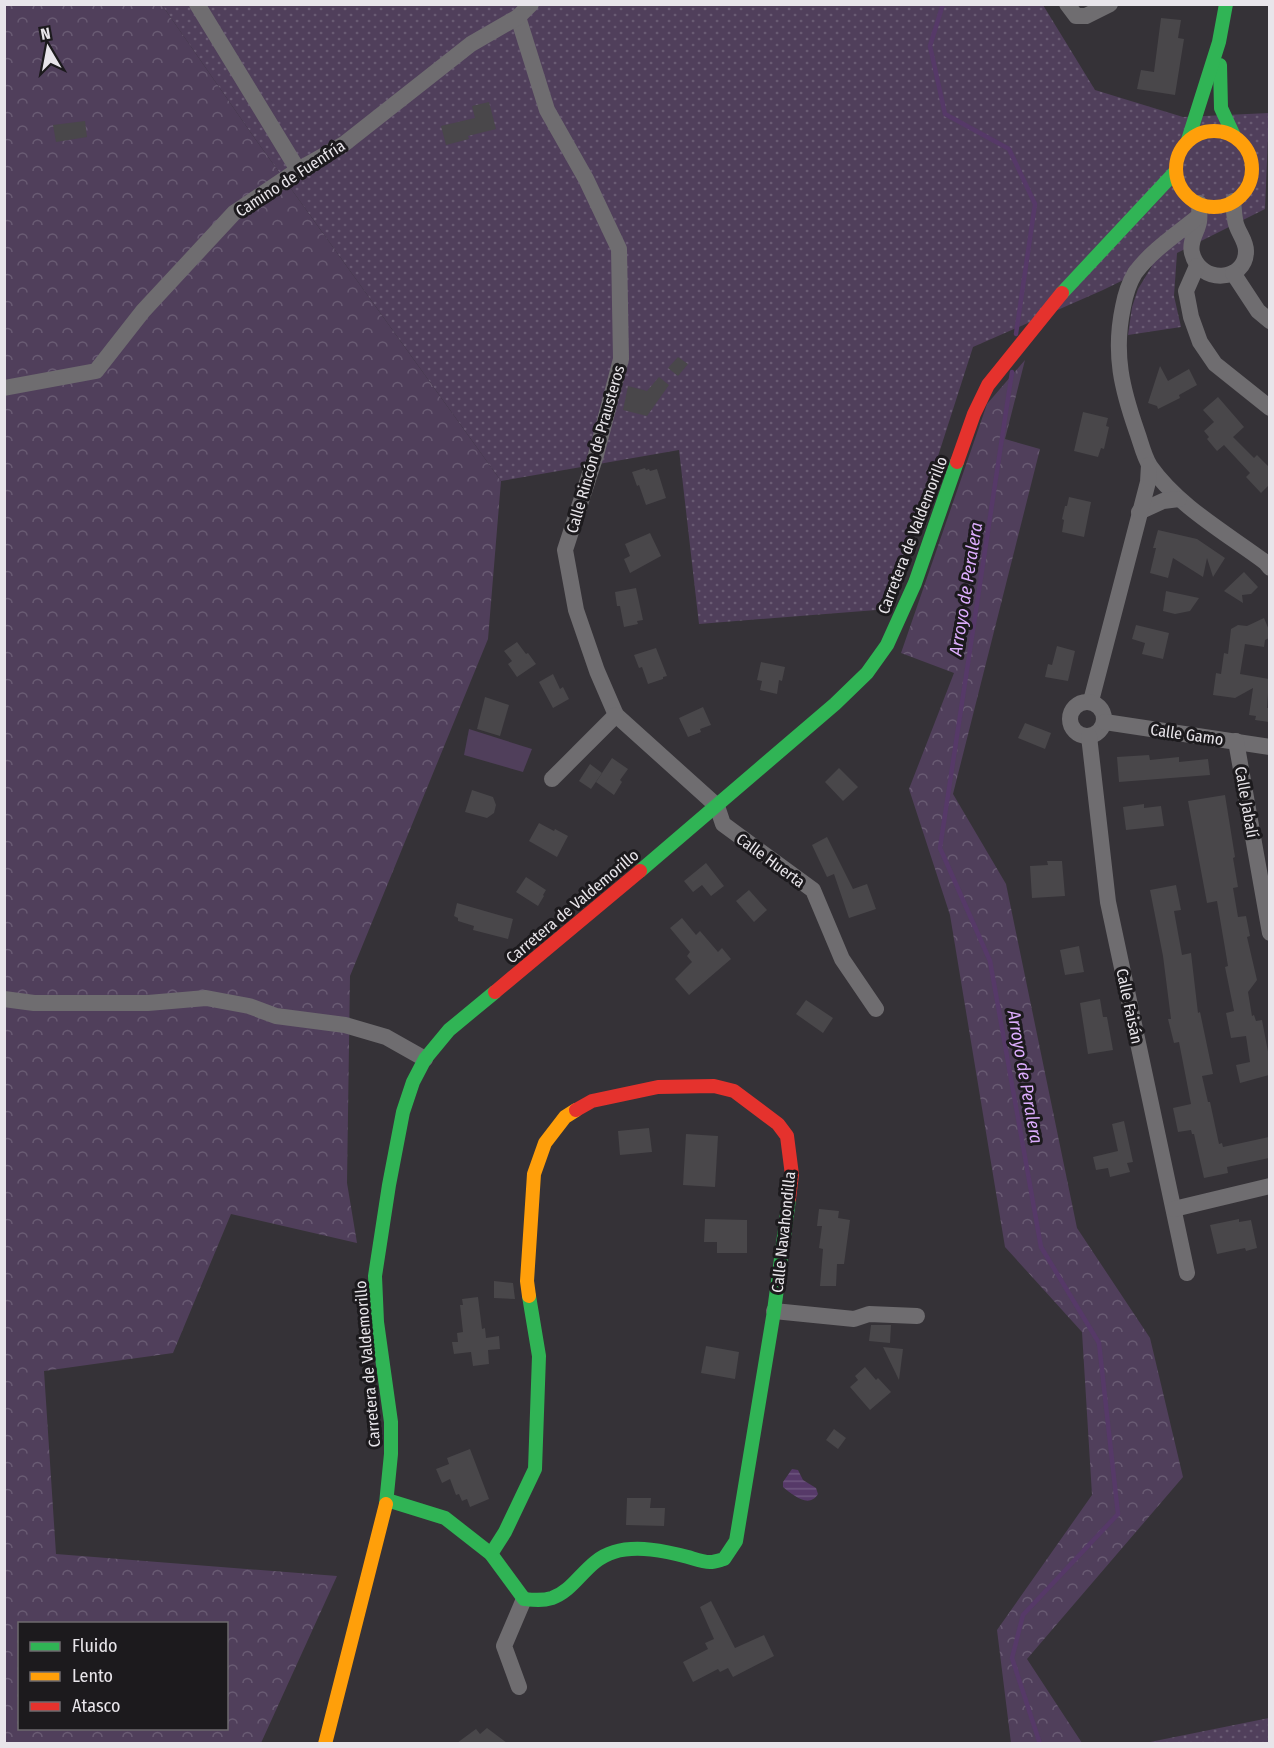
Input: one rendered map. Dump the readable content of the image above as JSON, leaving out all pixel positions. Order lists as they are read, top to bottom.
{
  "streets": {
    "main road": ["Carretera de Valdemorillo", "Calle Navahondilla"],
    "street": [
      "Camino de Fuenfría",
      "Calle Rincón de Prausteros",
      "Calle Gamo",
      "Calle Jabalí",
      "Calle Huerta",
      "Calle Faisán"
    ]
  },
  "crossings": [
    ["Camino de Fuenfría", "Calle Rincón de Prausteros"],
    ["Calle Rincón de Prausteros", "Carretera de Valdemorillo"],
    ["Calle Rincón de Prausteros", "Calle Huerta"],
    ["Carretera de Valdemorillo", "Calle Huerta"],
    ["Calle Gamo", "Calle Jabalí"],
    ["Calle Gamo", "Calle Faisán"]
  ],
  "water": ["Arroyo de Peralera"],
  "legend": ["Fluido", "Lento", "Atasco"],
  "north": "top"
}
